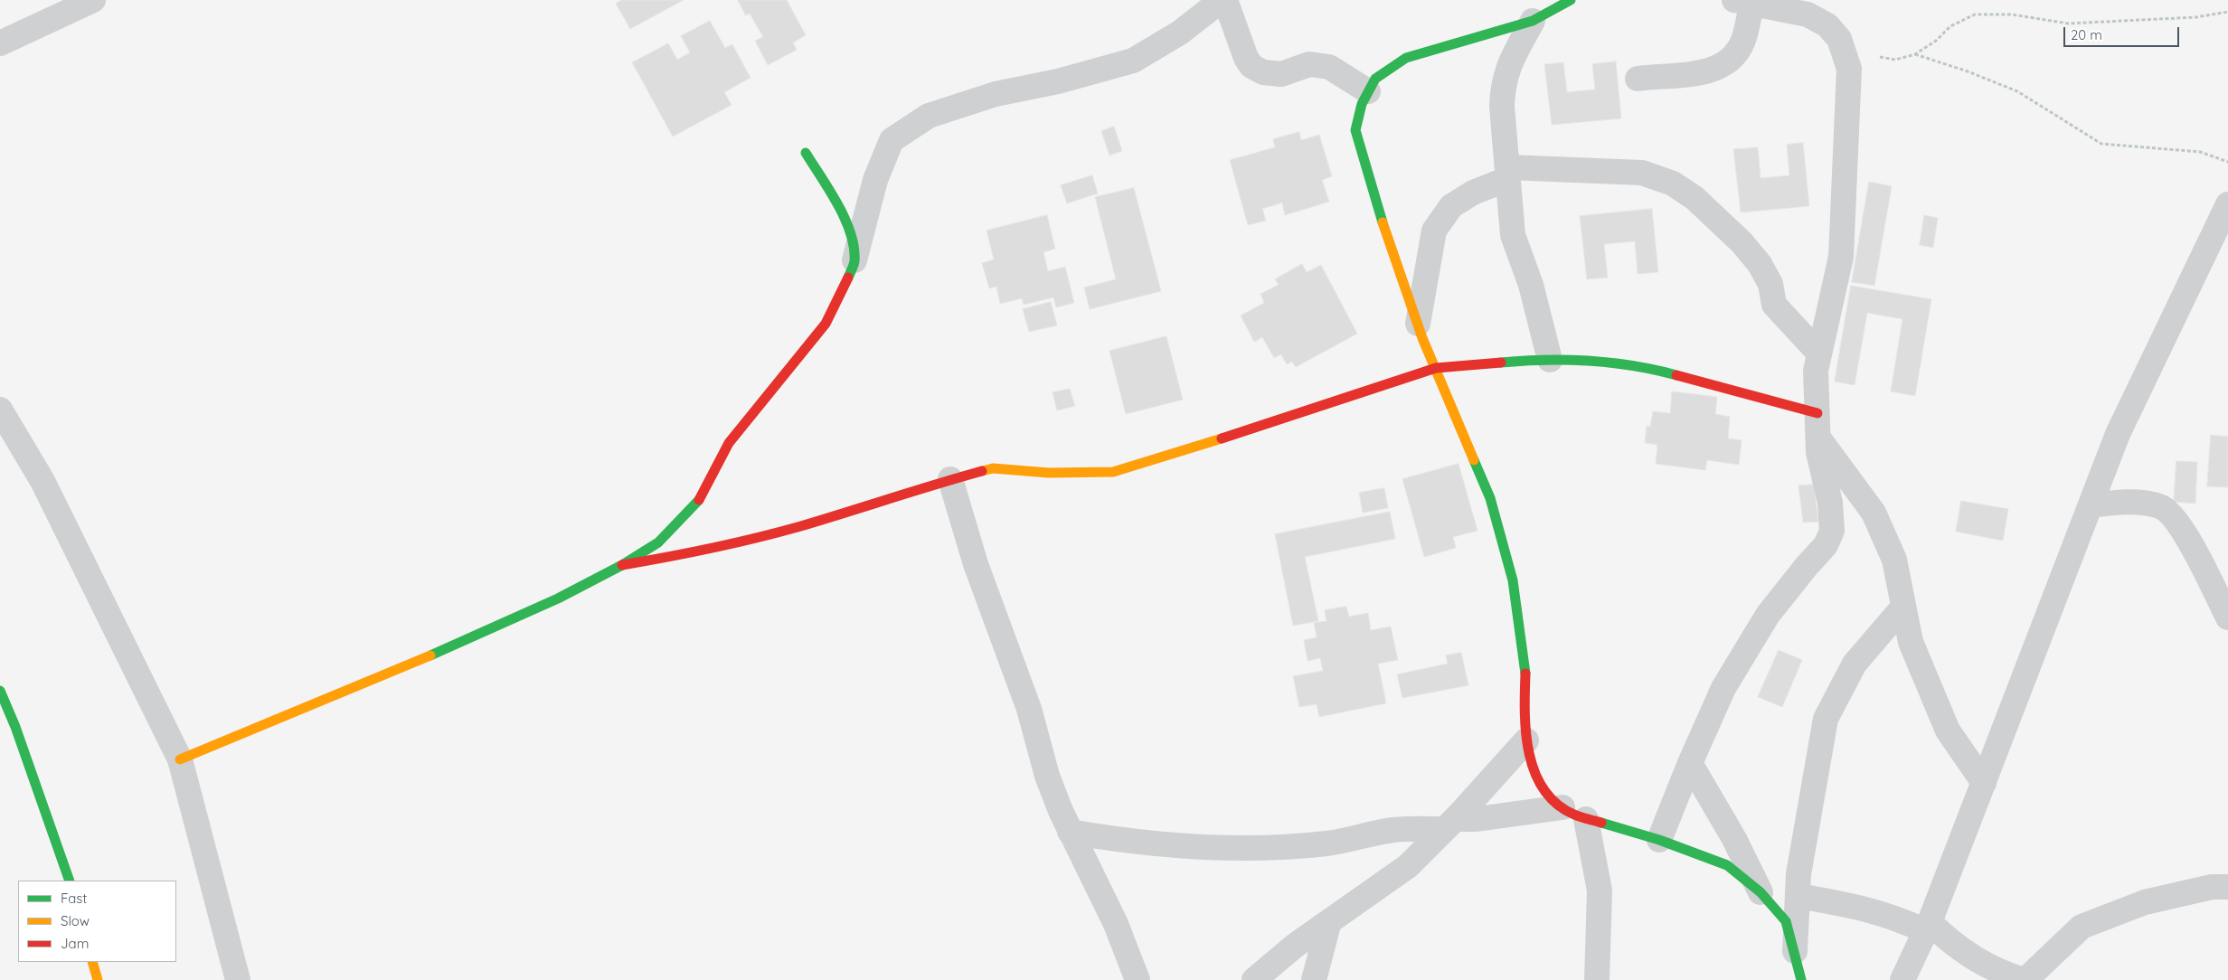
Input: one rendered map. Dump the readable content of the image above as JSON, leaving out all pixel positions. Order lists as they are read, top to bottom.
{
  "legend": ["Fast", "Slow", "Jam"],
  "scale_bar": "20 m"
}
